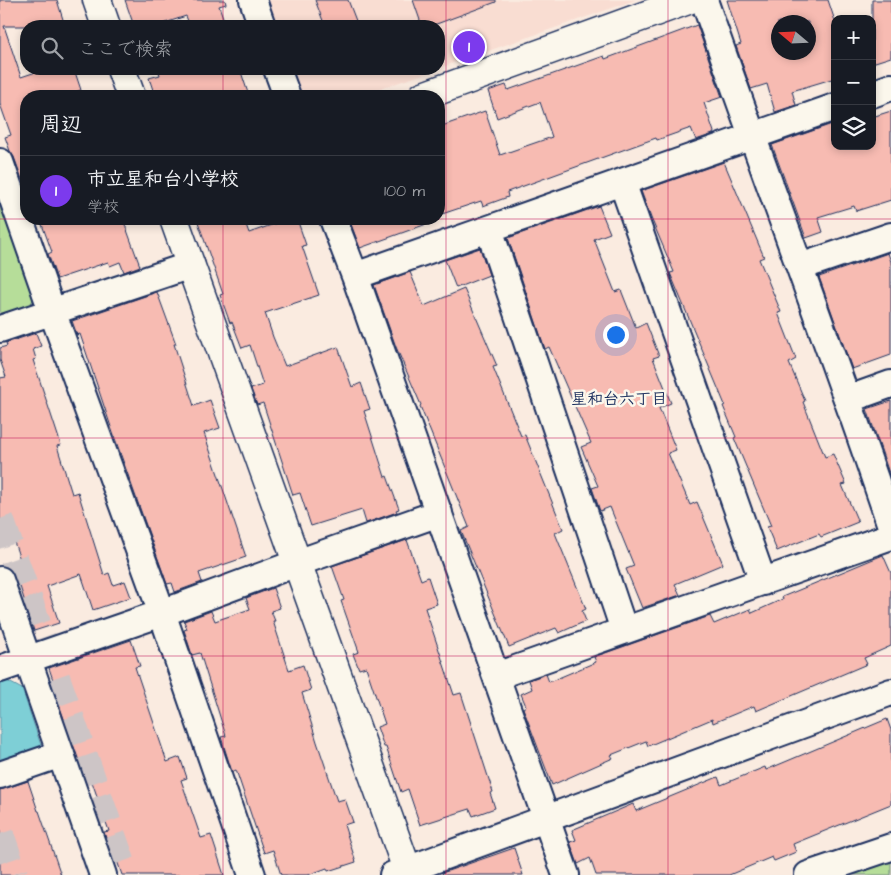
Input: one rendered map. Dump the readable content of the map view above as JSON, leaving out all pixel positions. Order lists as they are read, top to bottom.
{
  "districts": ["星和台六丁目"],
  "north": "left",
  "page": {
    "map_buttons": ["+", "−"],
    "search": "ここで検索",
    "pins": "1",
    "heading": "周辺",
    "list": [
      {
        "mark": "1",
        "name": "市立星和台小学校",
        "note": "学校",
        "value": "100 m"
      }
    ]
  }
}
